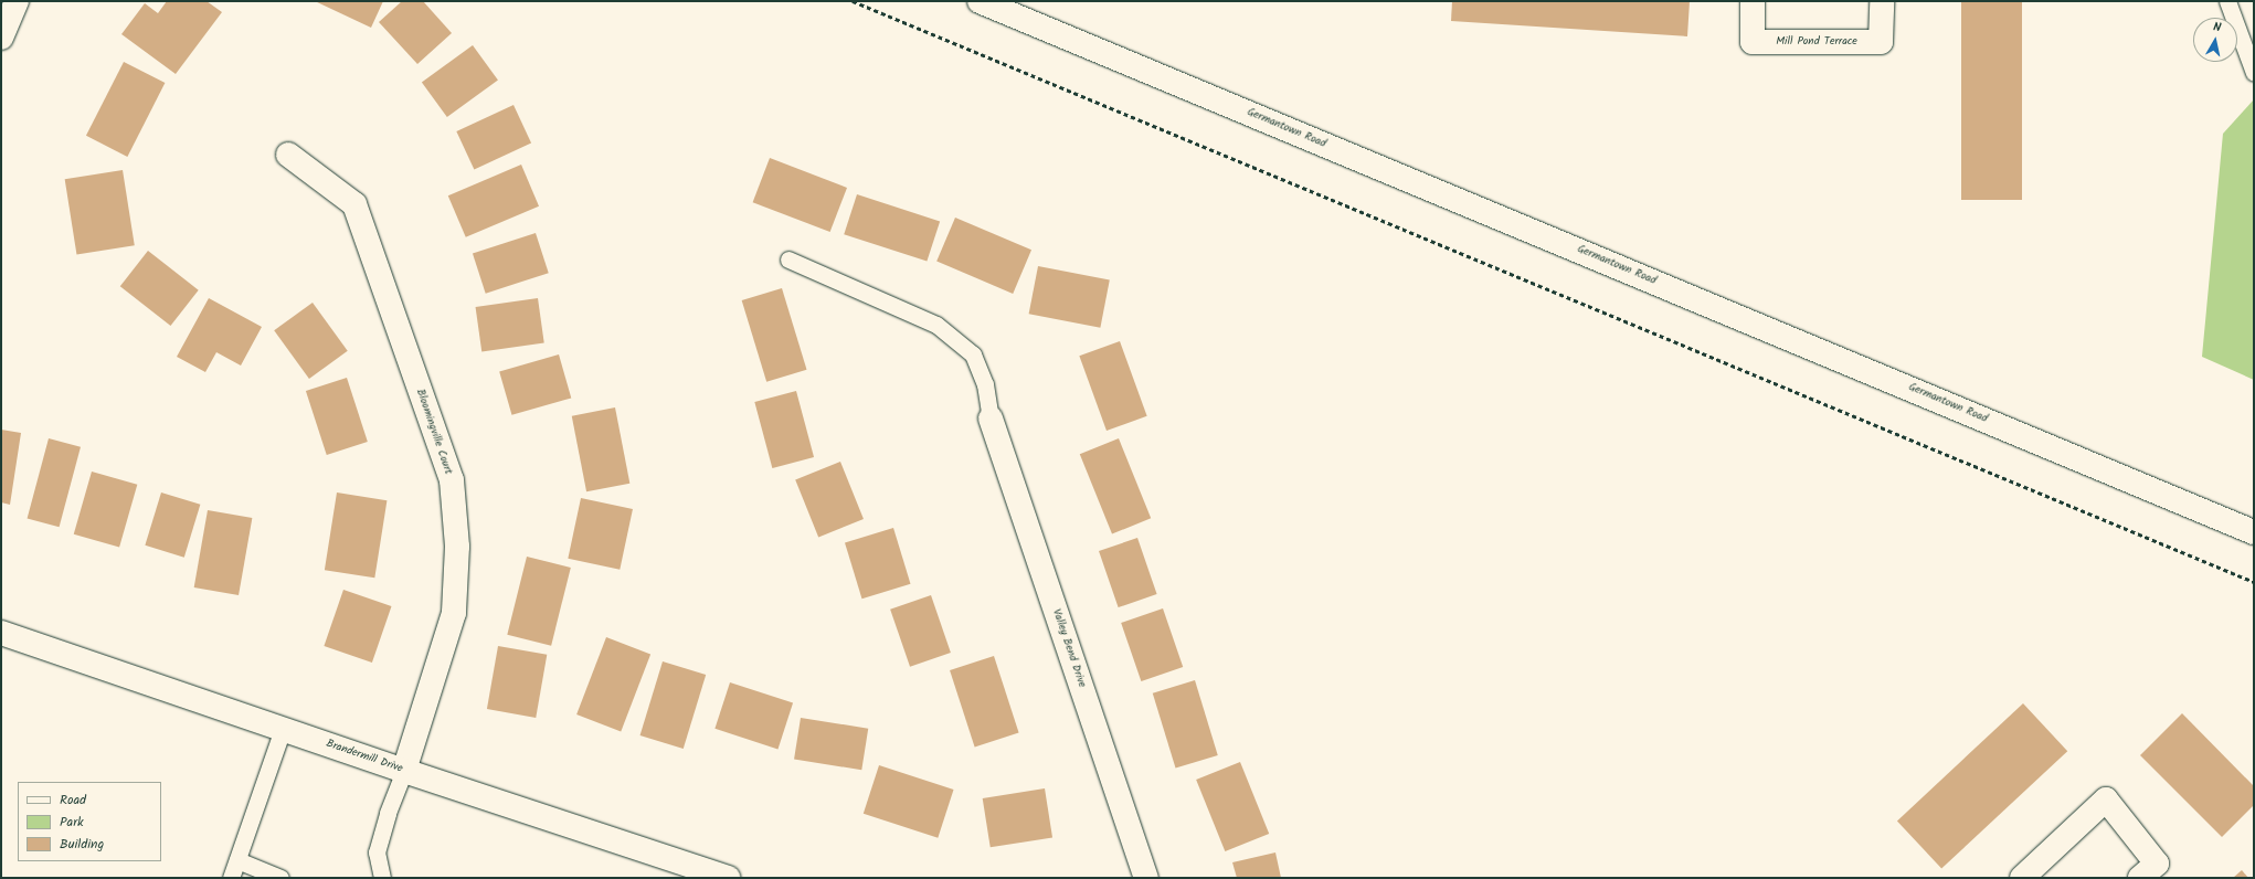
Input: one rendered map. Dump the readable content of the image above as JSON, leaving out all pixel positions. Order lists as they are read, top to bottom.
{
  "streets": {
    "street": [
      "Mill Pond Terrace",
      "Germantown Road",
      "Bloomingville Court",
      "Valley Bend Drive",
      "Brandermill Drive"
    ]
  },
  "crossings": [
    ["Bloomingville Court", "Brandermill Drive"]
  ],
  "legend": ["Road", "Park", "Building"],
  "north": "top"
}
